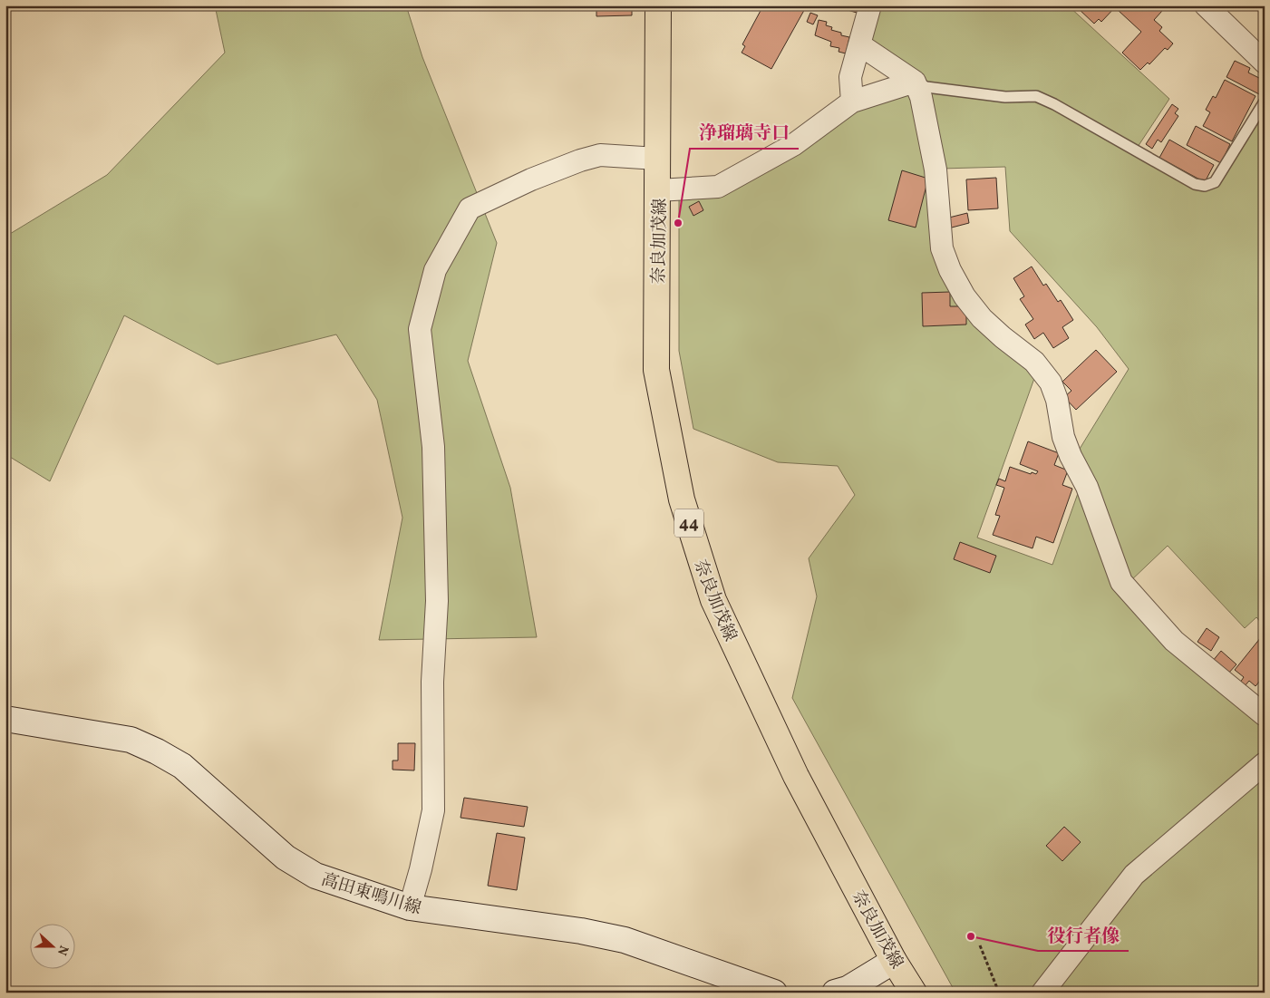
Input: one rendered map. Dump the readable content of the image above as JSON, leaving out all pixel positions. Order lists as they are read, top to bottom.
{
  "streets": {
    "main road": ["奈良加茂線", "44", "高田東鳴川線"]
  },
  "places": ["浄瑠璃寺口", "役行者像"],
  "north": "right"
}
